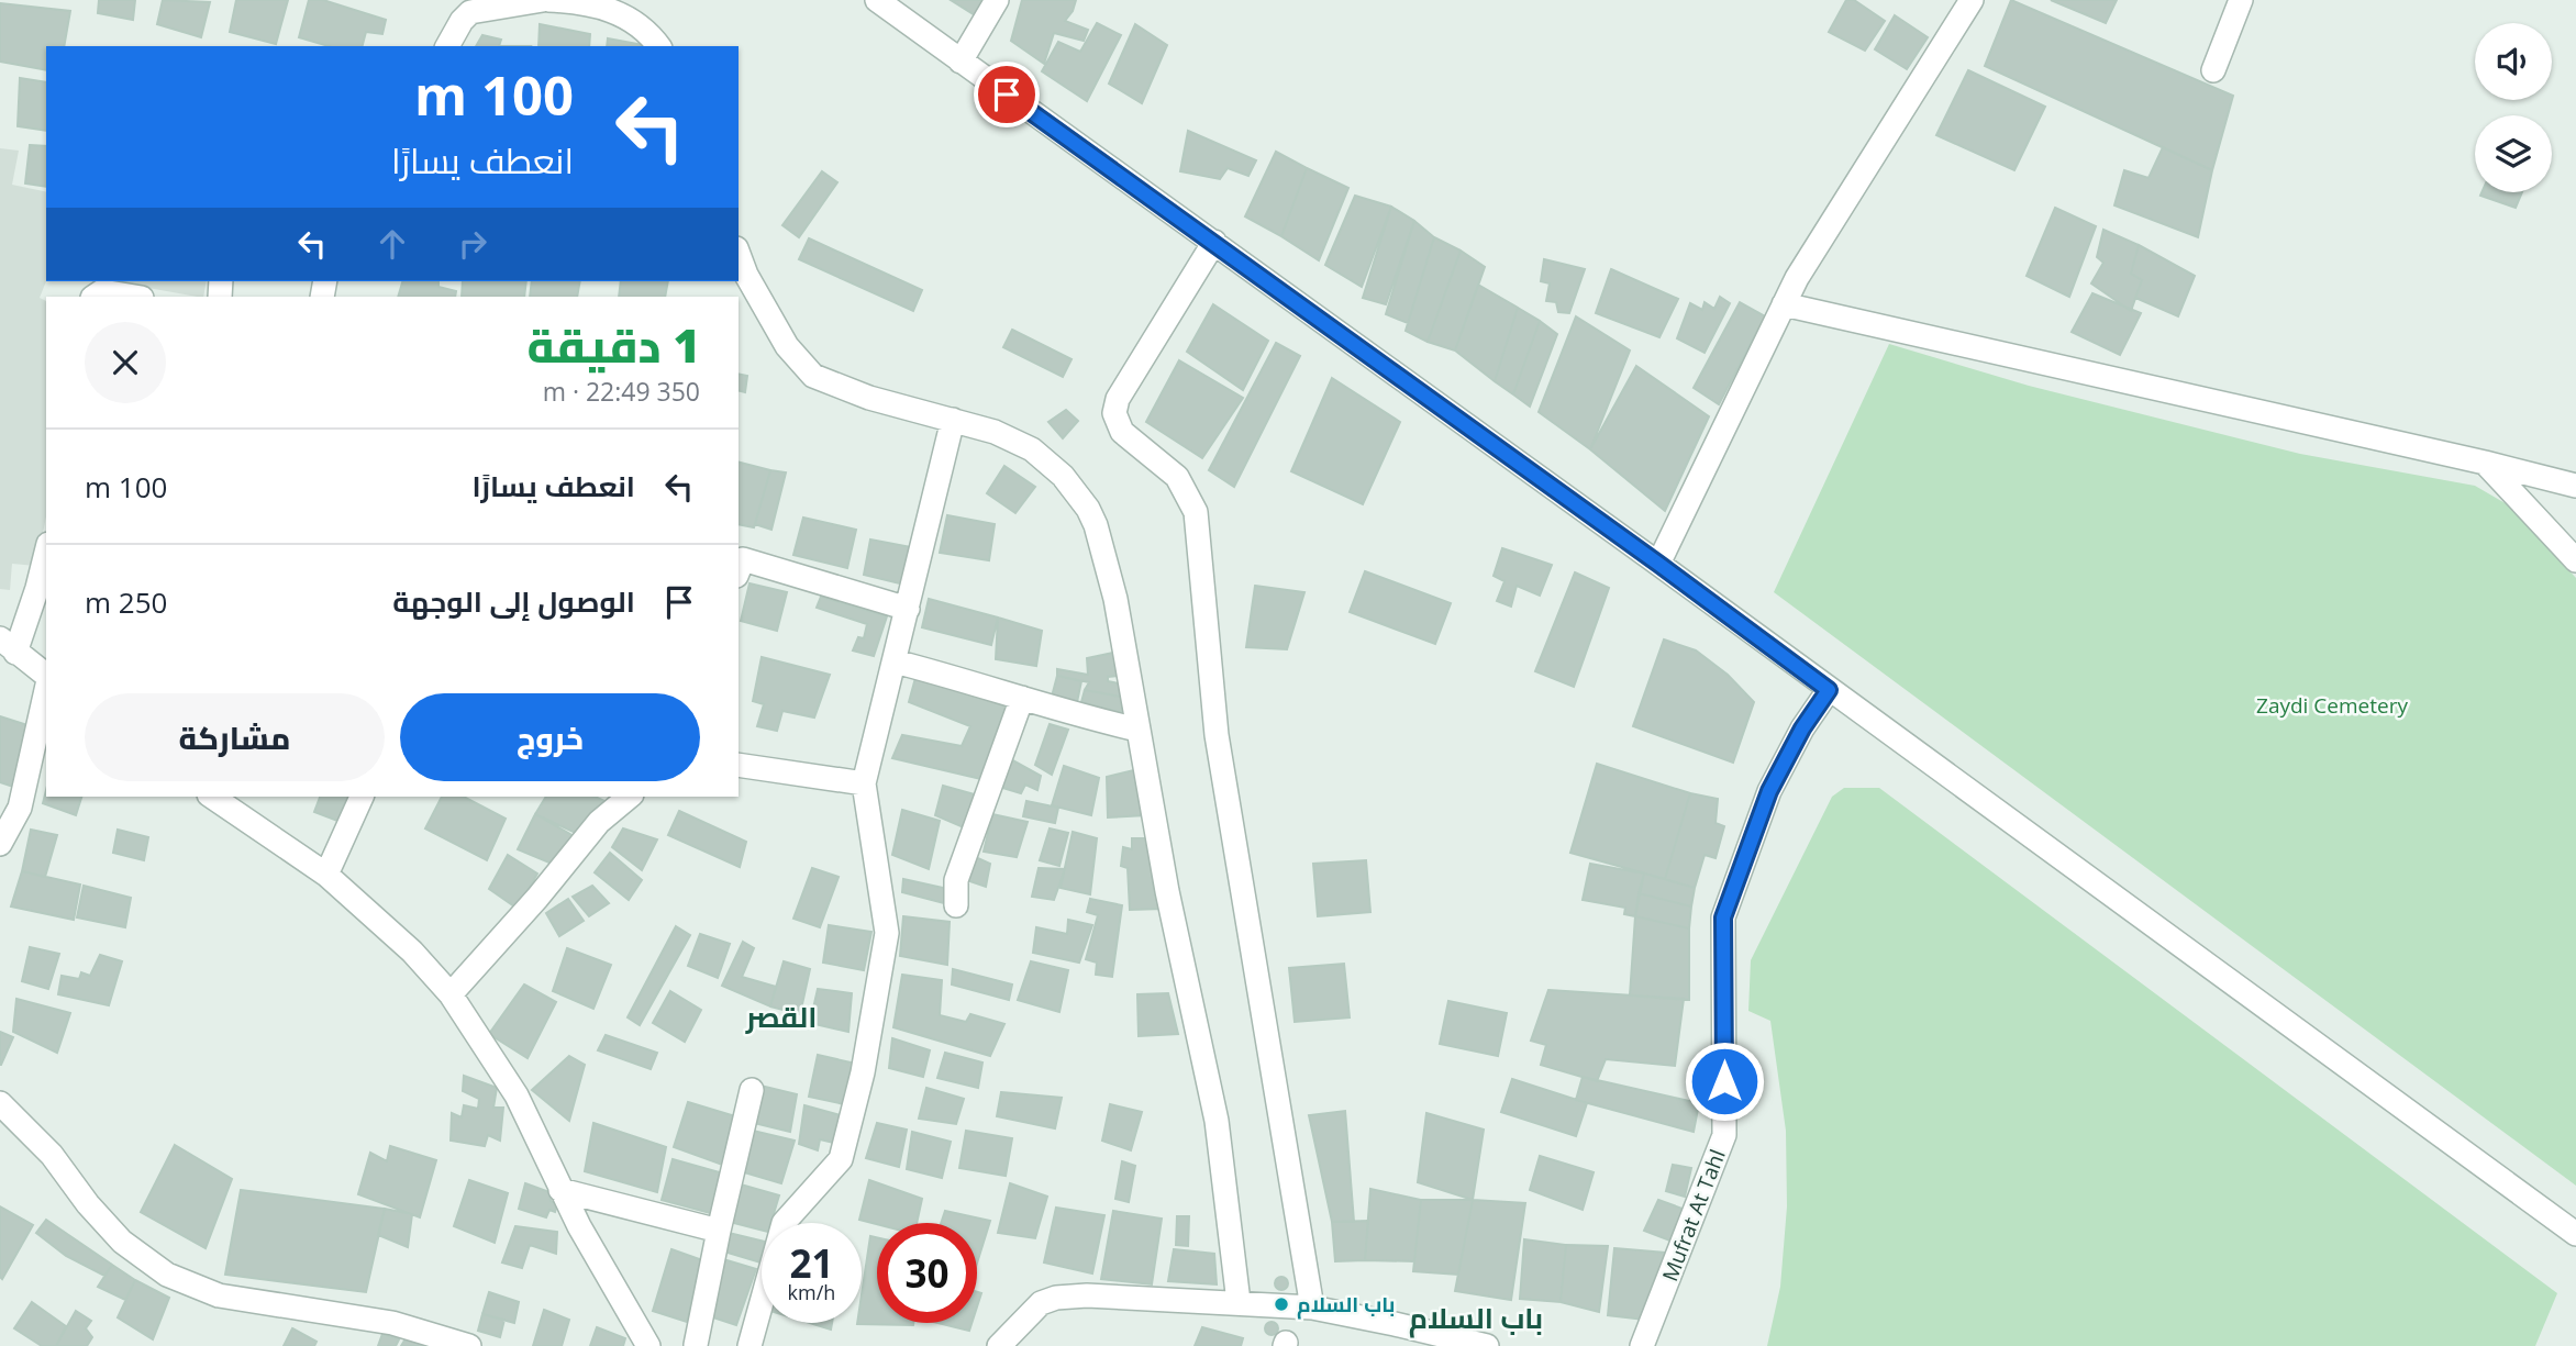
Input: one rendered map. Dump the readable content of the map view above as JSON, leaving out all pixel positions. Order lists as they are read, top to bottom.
{
  "streets": {
    "street": ["Mufrat At Tahl"]
  },
  "districts": ["القصر", "باب السلام"],
  "parks": ["Zaydi Cemetery"],
  "places": ["باب السلام"],
  "page": {
    "turn": ["100 m", "انعطف يسارًا"],
    "heading": ["1 دقيقة", "350 m · 22:49"],
    "list": [
      {
        "name": "انعطف يسارًا",
        "value": "100 m"
      },
      {
        "name": "الوصول إلى الوجهة",
        "value": "250 m"
      }
    ],
    "buttons": ["خروج", "مشاركة"],
    "speed": "21 km/h",
    "limit": "30"
  }
}
